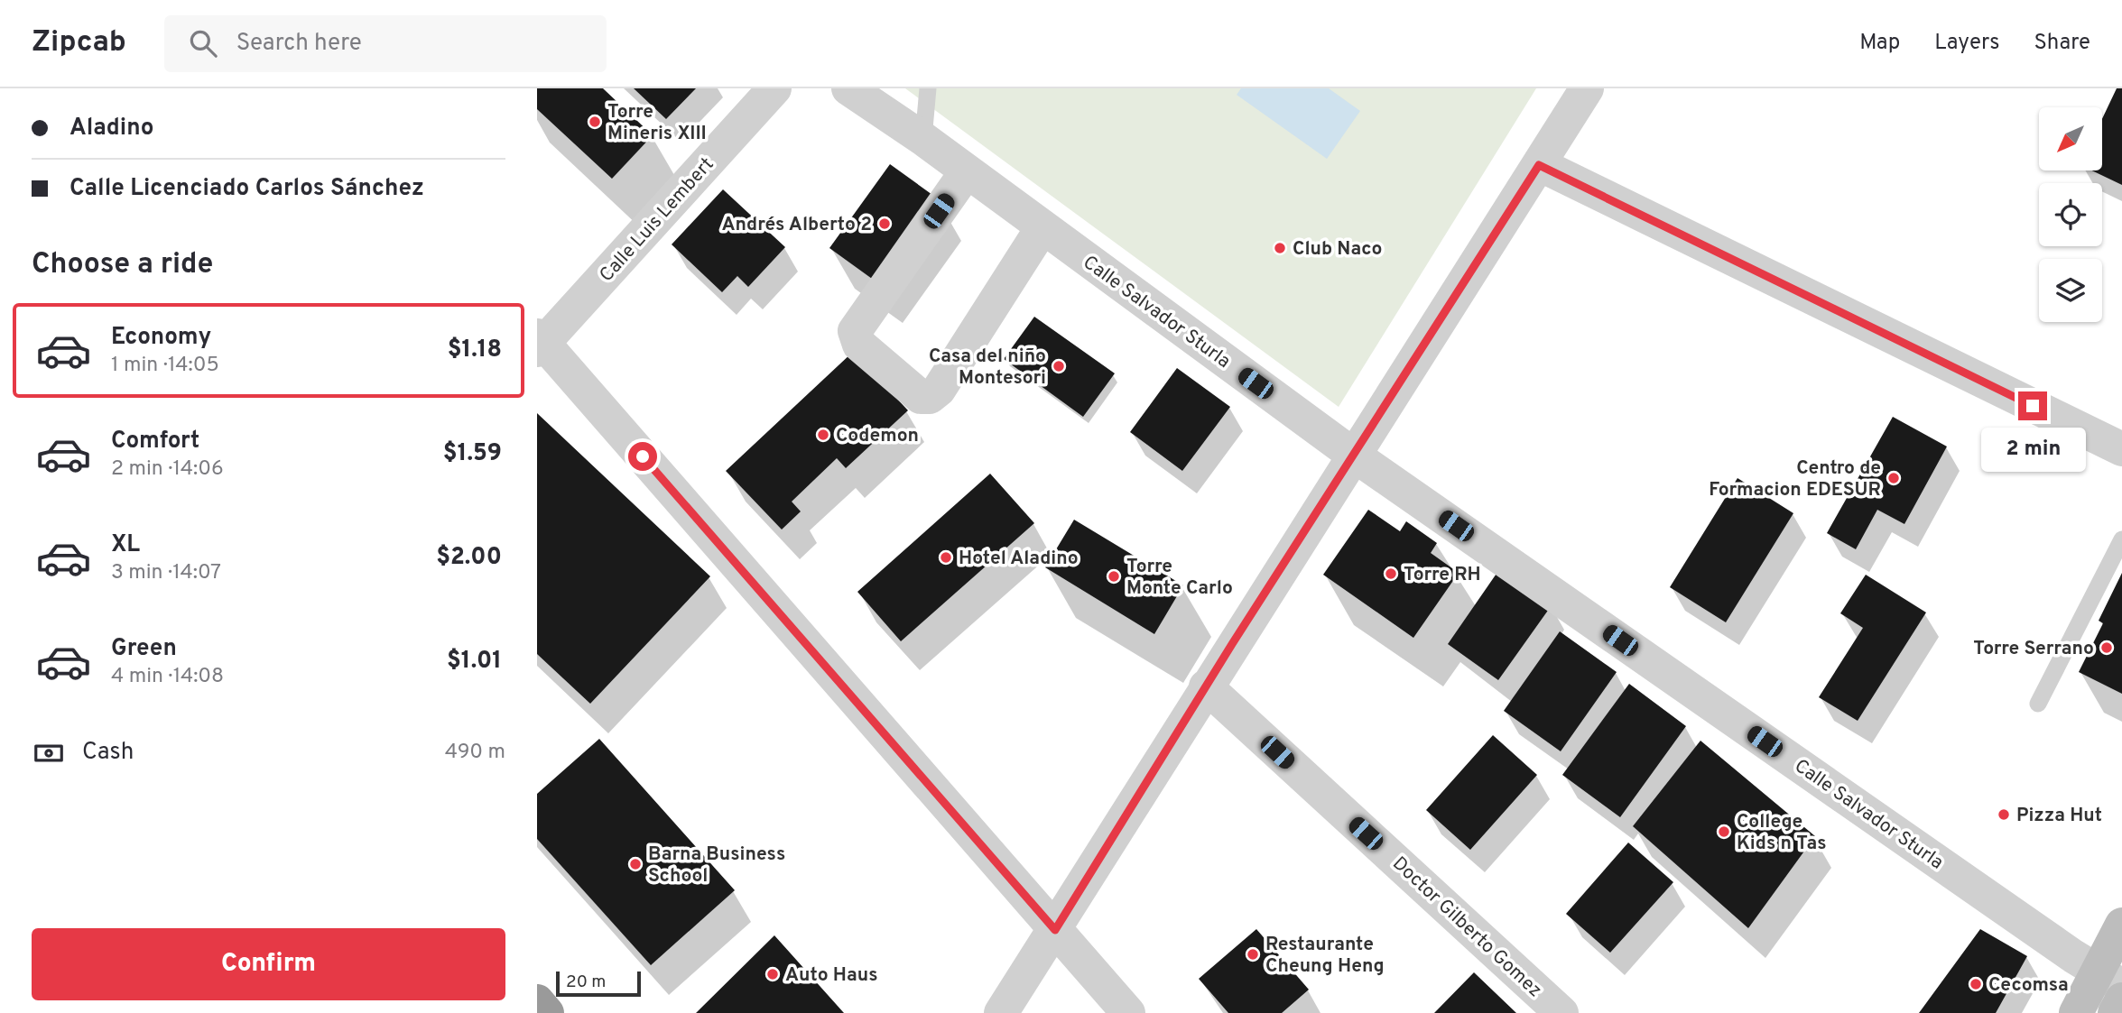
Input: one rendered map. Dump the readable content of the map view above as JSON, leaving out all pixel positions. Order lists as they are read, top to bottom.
{
  "streets": {
    "street": ["Calle Luis Lembert", "Calle Salvador Sturla", "Doctor Gilberto Gomez"]
  },
  "places": [
    "Torre Mineris XIII",
    "Andrés Alberto 2",
    "Club Naco",
    "Casa del niño Montesori",
    "Codemon",
    "Centro de Formacion EDESUR",
    "Hotel Aladino",
    "Torre RH",
    "Torre Monte Carlo",
    "Torre Serrano",
    "Pizza Hut",
    "College Kids n Tas",
    "Barna Business School",
    "Restaurante Cheung Heng",
    "Auto Haus",
    "Cecomsa"
  ],
  "scale_bar": "20 m",
  "north": "bottom left",
  "page": {
    "header": "Zipcab",
    "search": "Search here",
    "nav": ["Map", "Layers", "Share"],
    "banner": ["Aladino", "Calle Licenciado Carlos Sánchez"],
    "heading": "Choose a ride",
    "list": [
      {
        "name": "Economy",
        "note": "1 min · 14:05",
        "value": "$1.18"
      },
      {
        "name": "Comfort",
        "note": "2 min · 14:06",
        "value": "$1.59"
      },
      {
        "name": "XL",
        "note": "3 min · 14:07",
        "value": "$2.00"
      },
      {
        "name": "Green",
        "note": "4 min · 14:08",
        "value": "$1.01"
      }
    ],
    "bubble": "2 min",
    "pay": ["Cash", "490 m"],
    "buttons": "Confirm",
    "scale": "20 m"
  }
}
